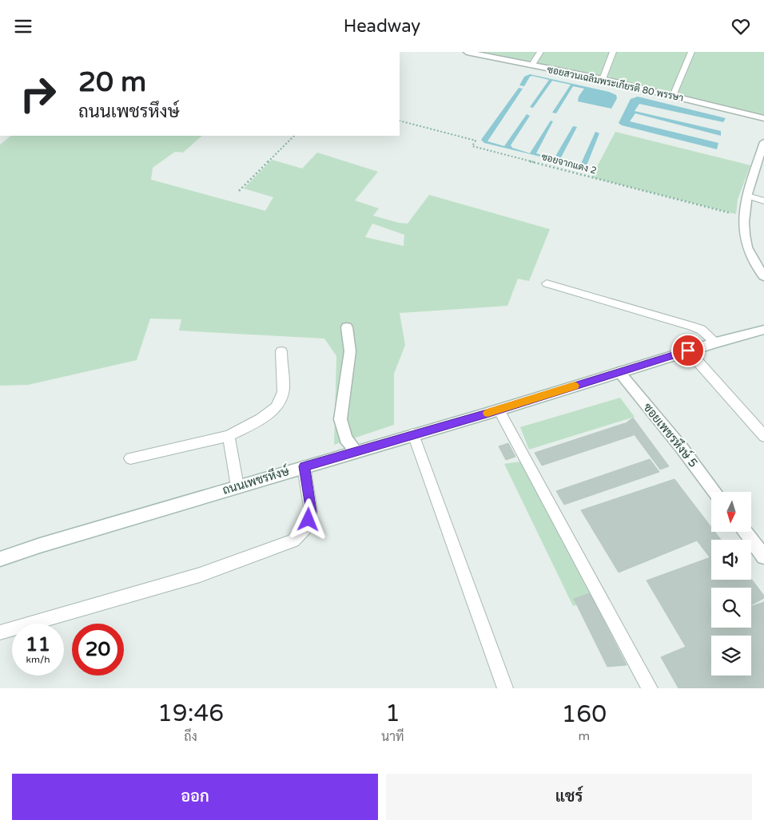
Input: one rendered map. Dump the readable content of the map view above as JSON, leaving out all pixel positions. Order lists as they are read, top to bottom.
{
  "streets": {
    "street": ["ซอยสวนเฉลิมพระเกียรติ 80 พรรษา", "ซอยเพชรหึงษ์ 5", "ถนนเพชรหึงษ์"],
    "path": ["ซอยจากแดง 2"]
  },
  "crossings": [
    ["ซอยเพชรหึงษ์ 5", "ถนนเพชรหึงษ์"]
  ],
  "north": "bottom",
  "page": {
    "header": "Headway",
    "turn": ["20 m", "ถนนเพชรหึงษ์"],
    "speed": "11 km/h",
    "limit": "20",
    "eta": [
      "19:46",
      "ถึง",
      "1",
      "นาที",
      "160",
      "m"
    ],
    "buttons": ["ออก", "แชร์"]
  }
}
